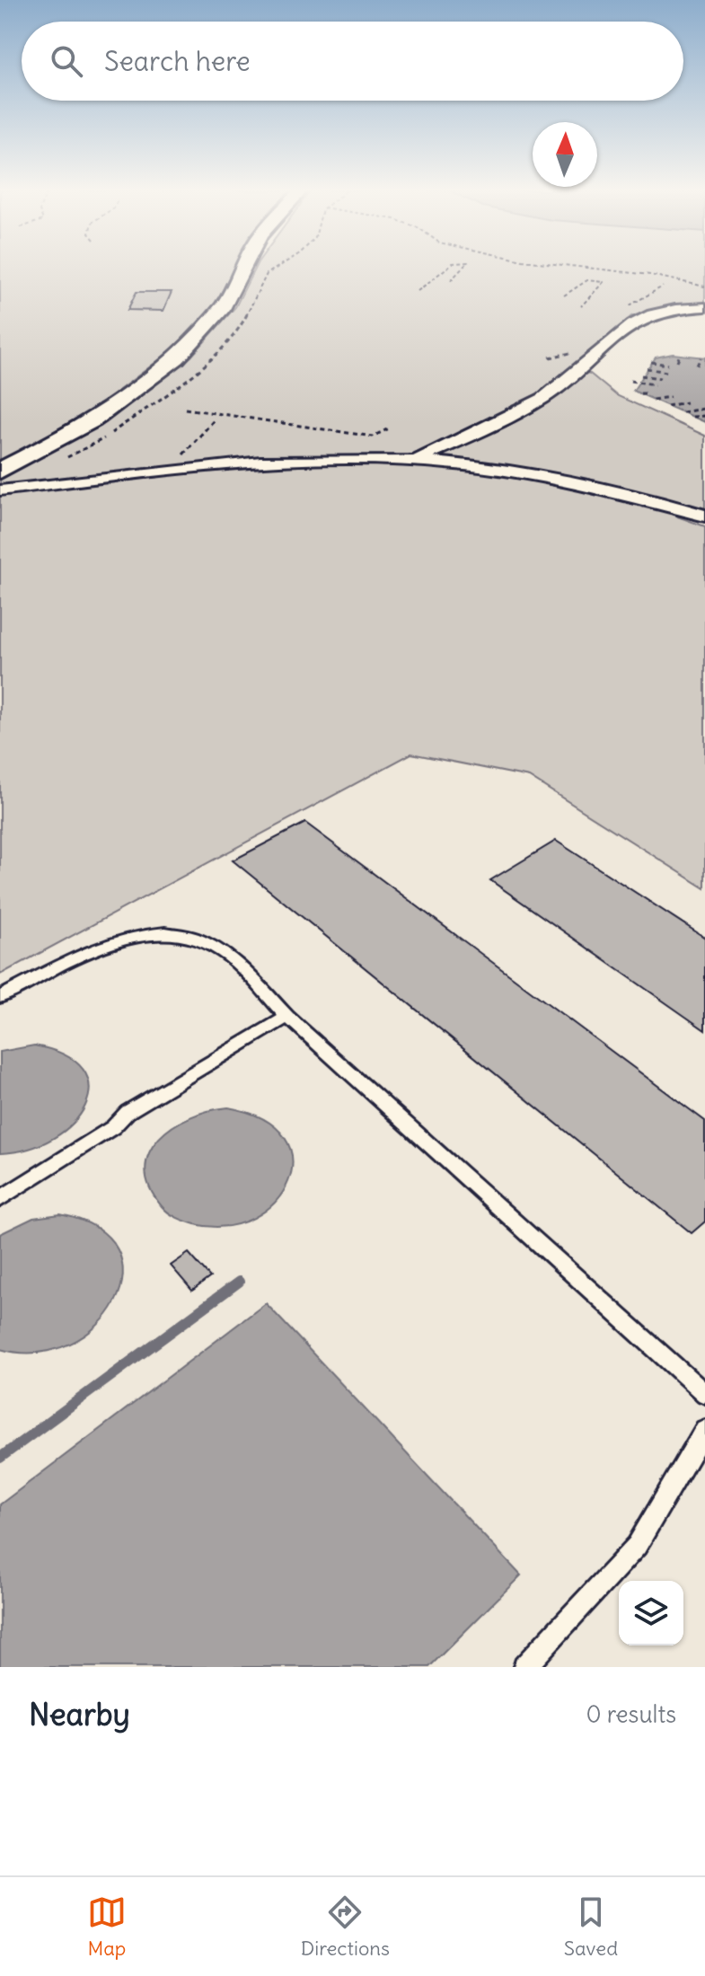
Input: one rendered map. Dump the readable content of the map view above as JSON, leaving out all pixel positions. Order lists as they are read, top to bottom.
{
  "north": "top",
  "page": {
    "search": "Search here",
    "heading": ["Nearby", "0 results"],
    "nav": ["Map", "Directions", "Saved"]
  }
}
